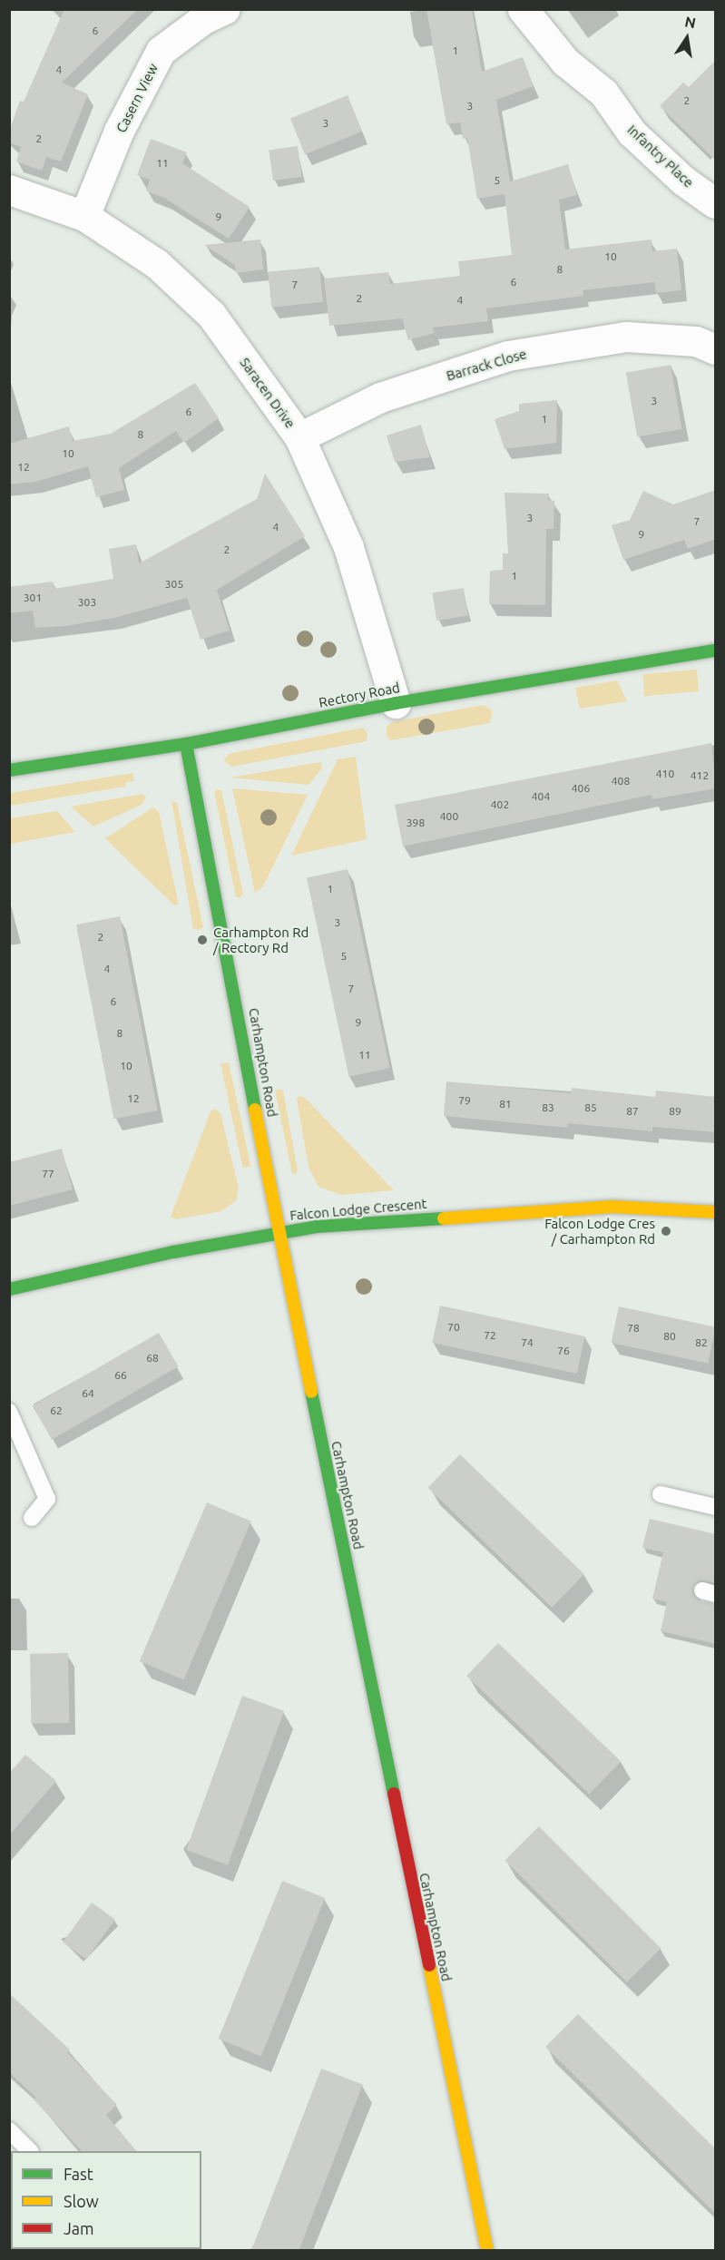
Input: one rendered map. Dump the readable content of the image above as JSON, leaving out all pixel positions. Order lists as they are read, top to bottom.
{
  "streets": {
    "street": [
      "Casern View",
      "Infantry Place",
      "Barrack Close",
      "Saracen Drive",
      "Rectory Road",
      "Carhampton Road",
      "Falcon Lodge Crescent"
    ]
  },
  "crossings": [
    ["Casern View", "Saracen Drive"],
    ["Barrack Close", "Saracen Drive"],
    ["Saracen Drive", "Rectory Road"],
    ["Rectory Road", "Carhampton Road"],
    ["Carhampton Road", "Falcon Lodge Crescent"]
  ],
  "places": ["Carhampton Rd / Rectory Rd", "Falcon Lodge Cres / Carhampton Rd"],
  "house_numbers": [
    "6",
    "1",
    "4",
    "2",
    "3",
    "3",
    "2",
    "11",
    "5",
    "9",
    "10",
    "8",
    "6",
    "7",
    "2",
    "4",
    "3",
    "6",
    "1",
    "8",
    "10",
    "12",
    "3",
    "7",
    "4",
    "9",
    "2",
    "1",
    "305",
    "301",
    "303",
    "410",
    "412",
    "408",
    "406",
    "404",
    "402",
    "400",
    "398",
    "1",
    "3",
    "2",
    "5",
    "4",
    "7",
    "6",
    "9",
    "8",
    "11",
    "10",
    "12",
    "79",
    "81",
    "83",
    "85",
    "87",
    "89",
    "77",
    "70",
    "78",
    "72",
    "80",
    "74",
    "82",
    "76",
    "68",
    "66",
    "64",
    "62"
  ],
  "legend": ["Fast", "Slow", "Jam"],
  "north": "top"
}
